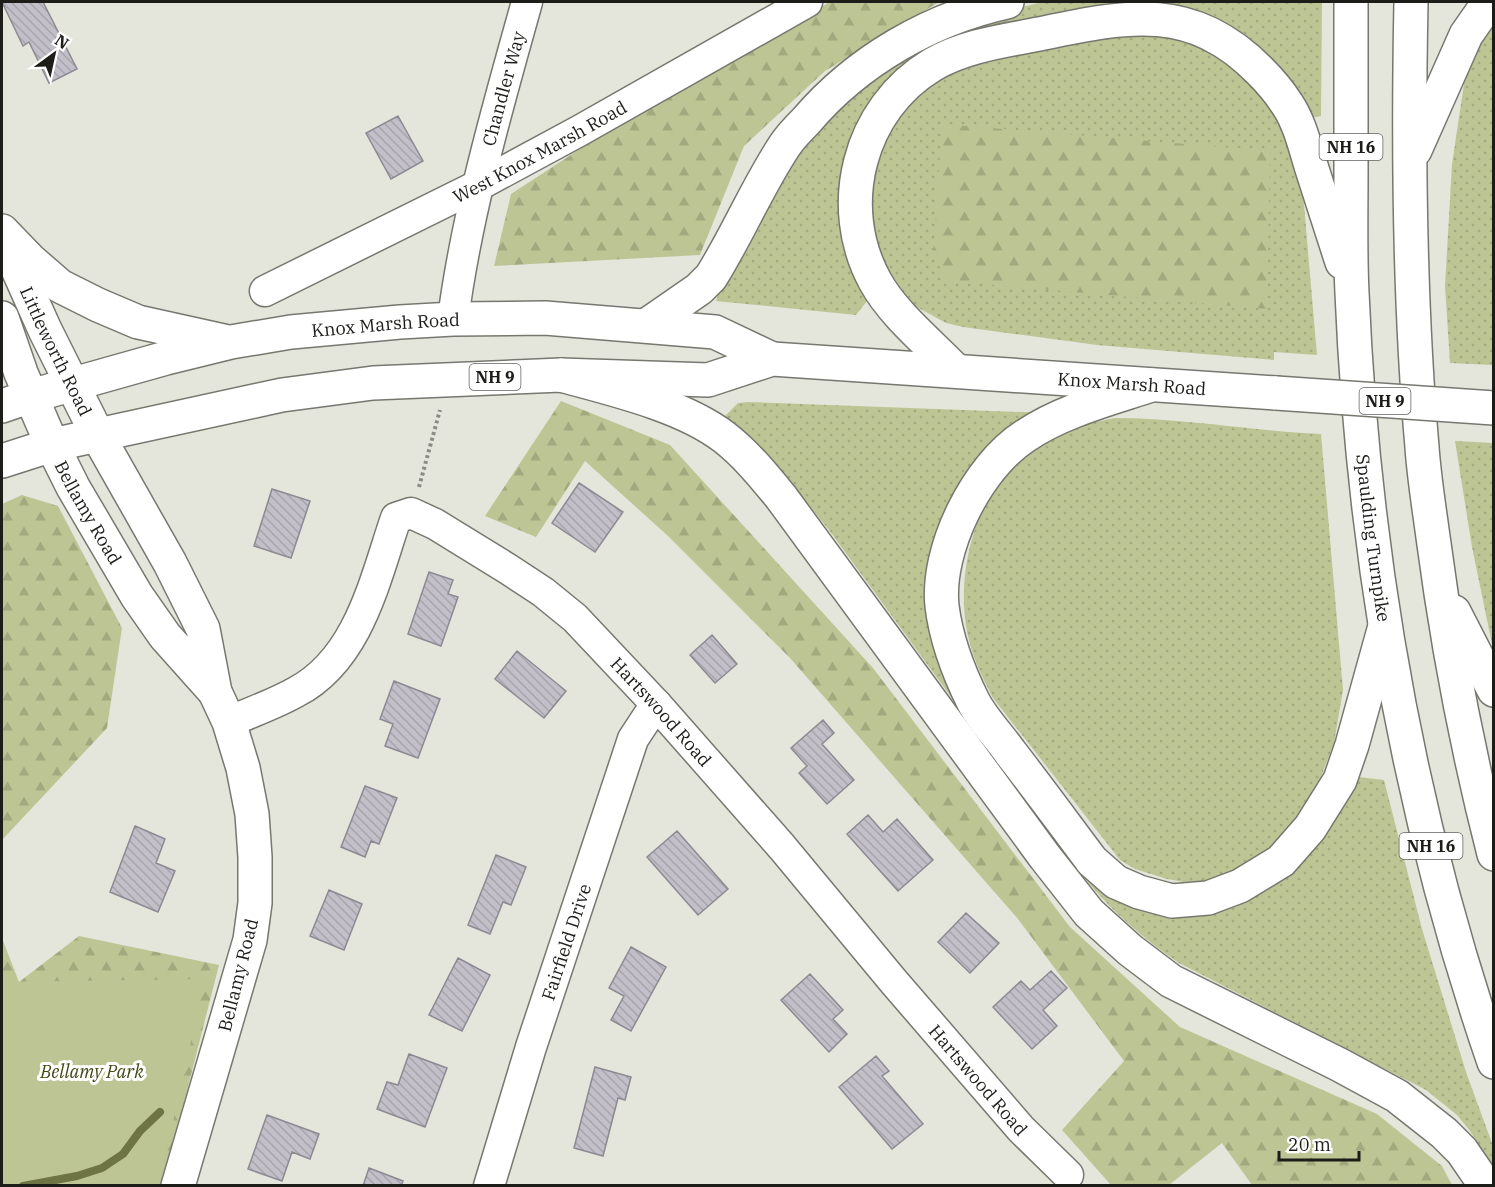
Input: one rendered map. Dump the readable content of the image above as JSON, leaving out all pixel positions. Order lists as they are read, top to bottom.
{
  "streets": {
    "main road": [
      "NH 16",
      "Knox Marsh Road",
      "Littleworth Road",
      "NH 9",
      "Bellamy Road",
      "Spaulding Turnpike"
    ],
    "street": [
      "Chandler Way",
      "West Knox Marsh Road",
      "Hartswood Road",
      "Fairfield Drive"
    ]
  },
  "crossings": [
    ["Chandler Way", "West Knox Marsh Road"],
    ["Chandler Way", "Knox Marsh Road"],
    ["Knox Marsh Road", "Littleworth Road"],
    ["Knox Marsh Road", "Bellamy Road"],
    ["Littleworth Road", "Bellamy Road"],
    ["Bellamy Road", "Hartswood Road"],
    ["Hartswood Road", "Fairfield Drive"]
  ],
  "parks": ["Bellamy Park"],
  "scale_bar": "20 m",
  "north": "top right"
}
